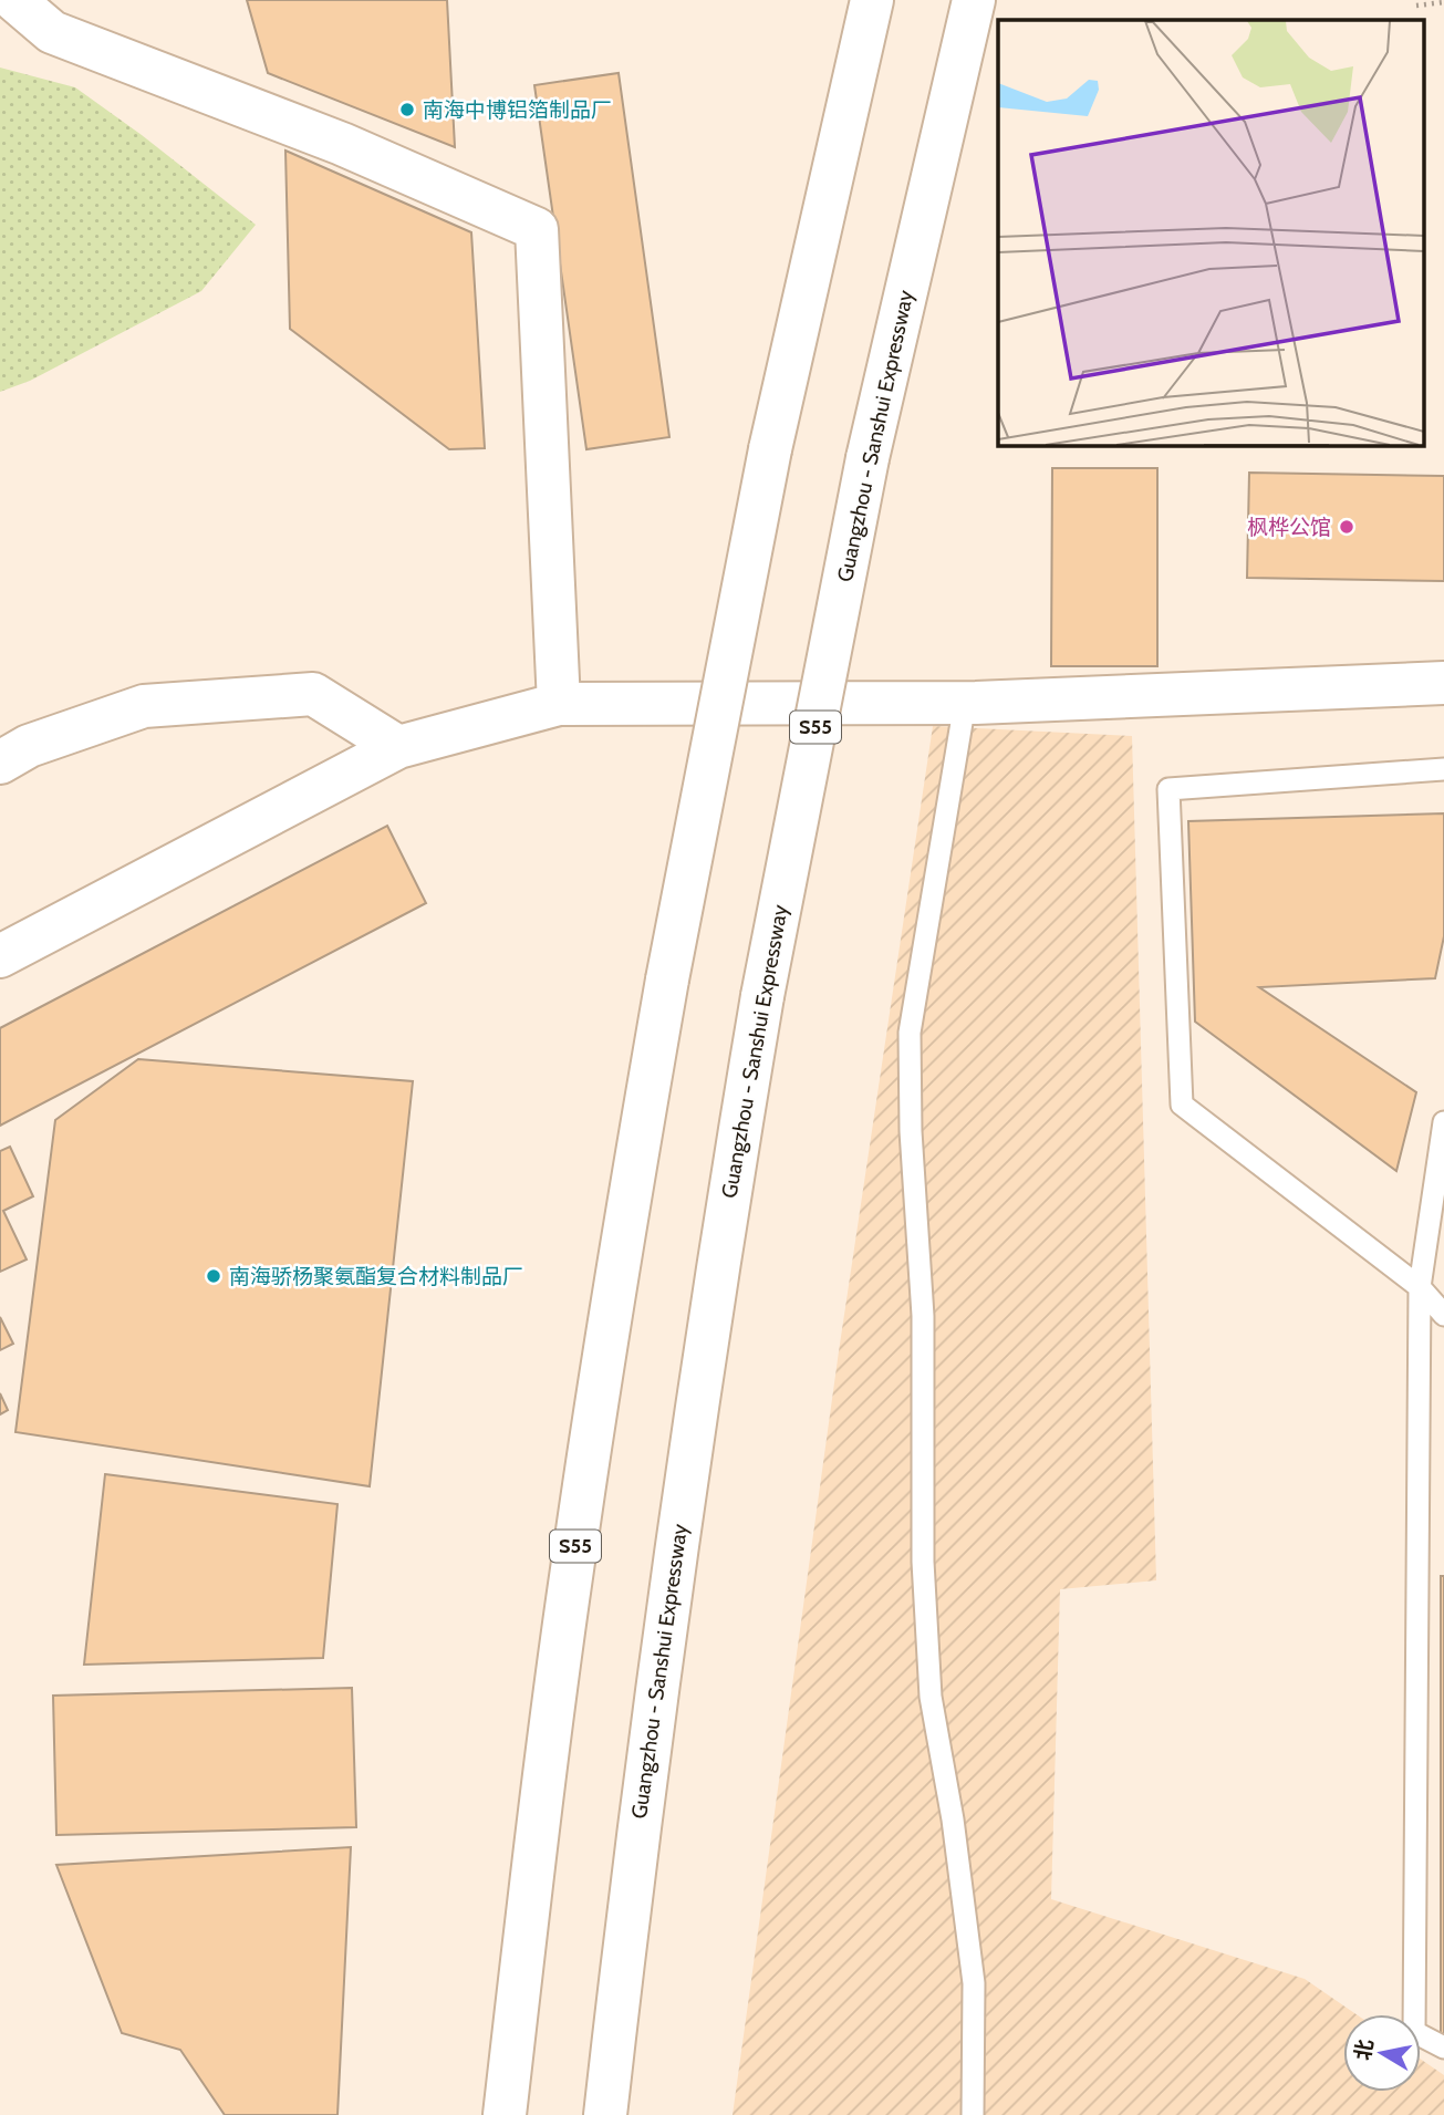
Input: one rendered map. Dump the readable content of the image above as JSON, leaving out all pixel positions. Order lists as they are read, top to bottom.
{
  "streets": {
    "main road": ["Guangzhou - Sanshui Expressway", "S55"]
  },
  "places": ["南海中博铝箔制品厂", "枫桦公馆", "南海骄杨聚氨酯复合材料制品厂"],
  "north": "left"
}
